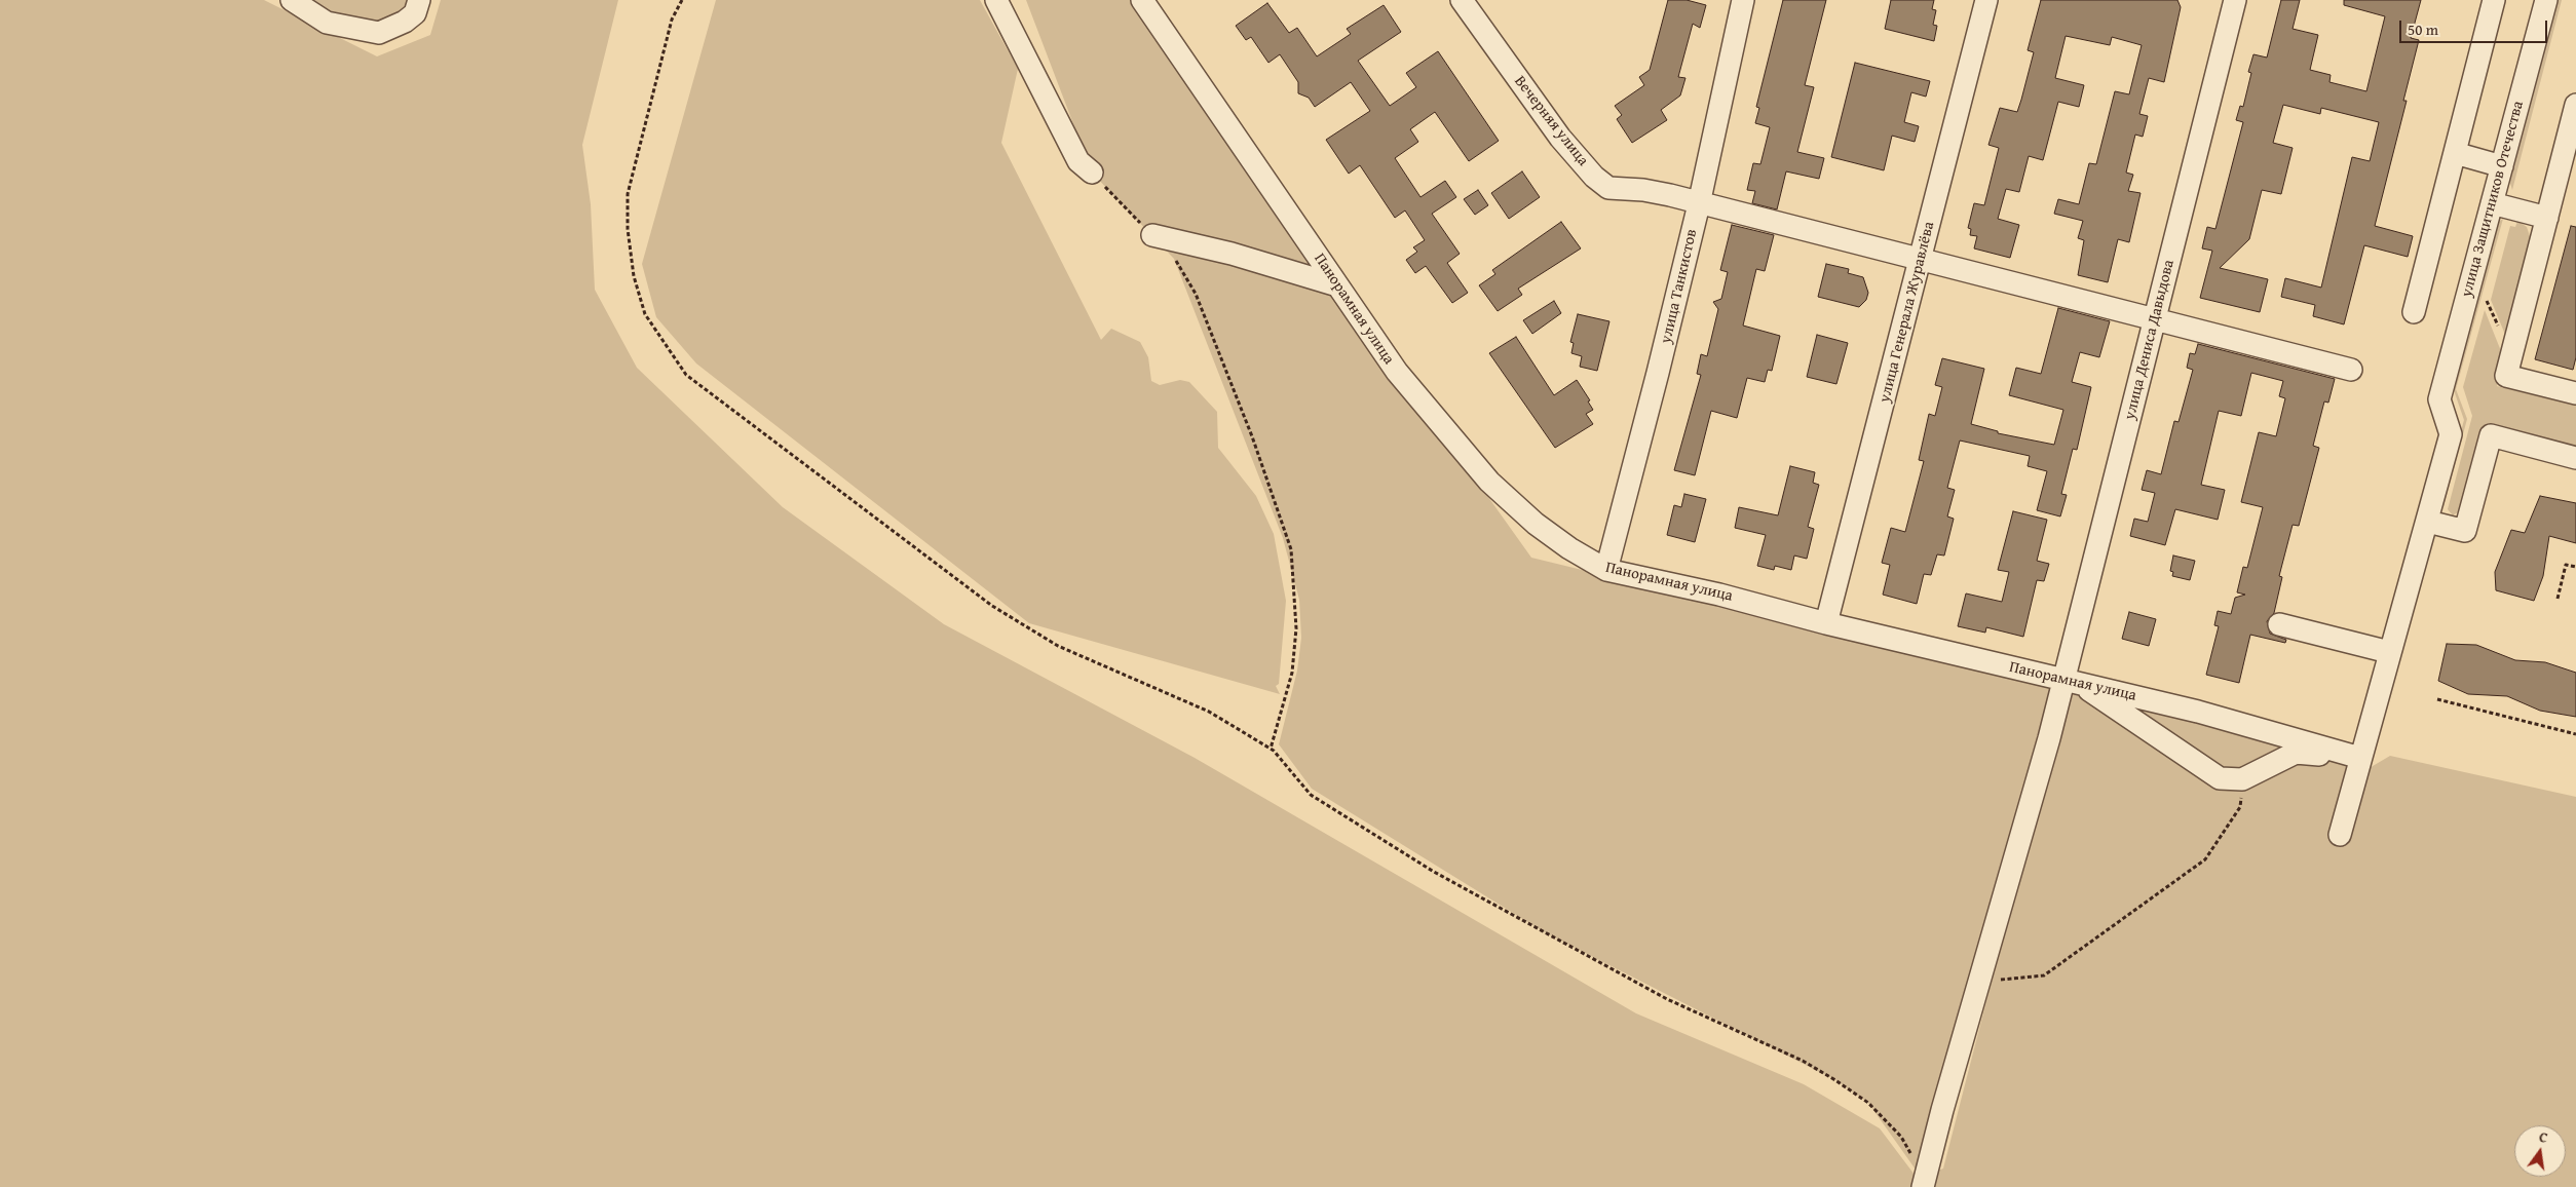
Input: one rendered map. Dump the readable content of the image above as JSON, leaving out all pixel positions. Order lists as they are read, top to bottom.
{
  "streets": {
    "street": [
      "Вечерняя улица",
      "улица Защитников Отечества",
      "улица Танкистов",
      "Панорамная улица",
      "улица Генерала Журавлёва",
      "улица Дениса Давыдова"
    ]
  },
  "crossings": [
    ["Вечерняя улица", "улица Танкистов"],
    ["Вечерняя улица", "улица Генерала Журавлёва"],
    ["Вечерняя улица", "улица Дениса Давыдова"],
    ["улица Танкистов", "Панорамная улица"],
    ["Панорамная улица", "улица Генерала Журавлёва"],
    ["Панорамная улица", "улица Дениса Давыдова"]
  ],
  "scale_bar": "50 m",
  "north": "top"
}
